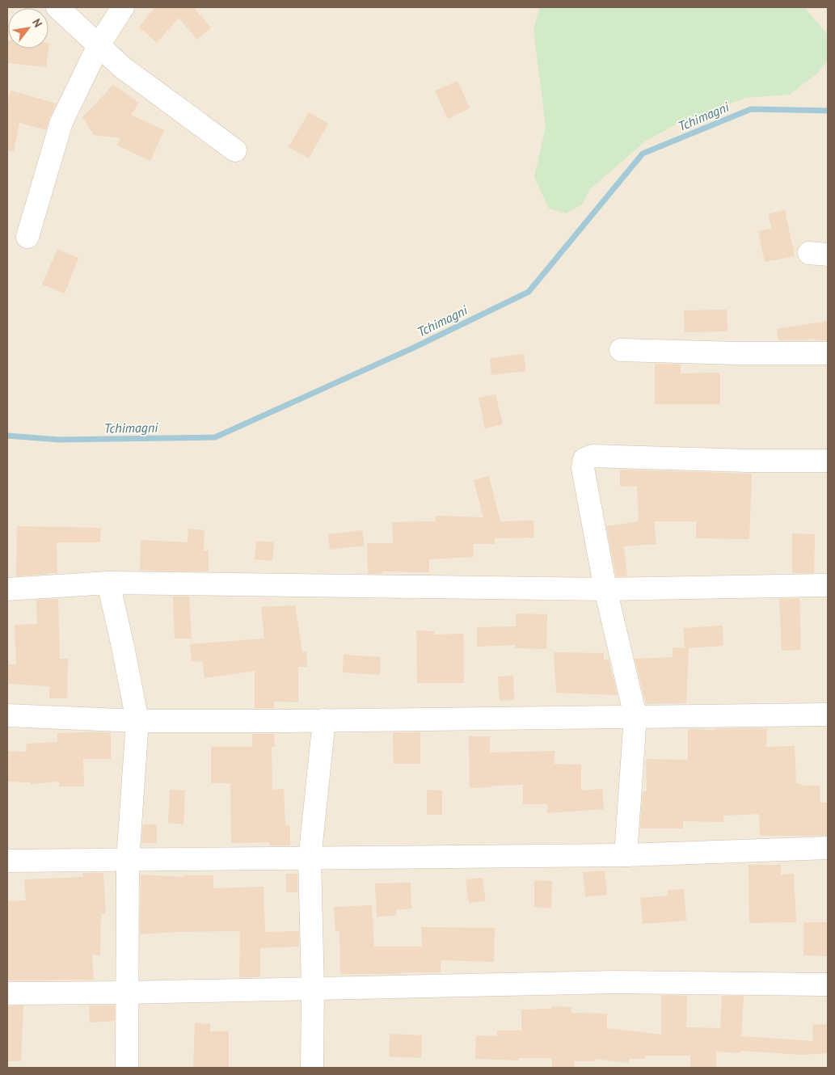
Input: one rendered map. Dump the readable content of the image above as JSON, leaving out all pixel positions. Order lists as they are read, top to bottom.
{
  "water": ["Tchimagni"],
  "north": "top right"
}
